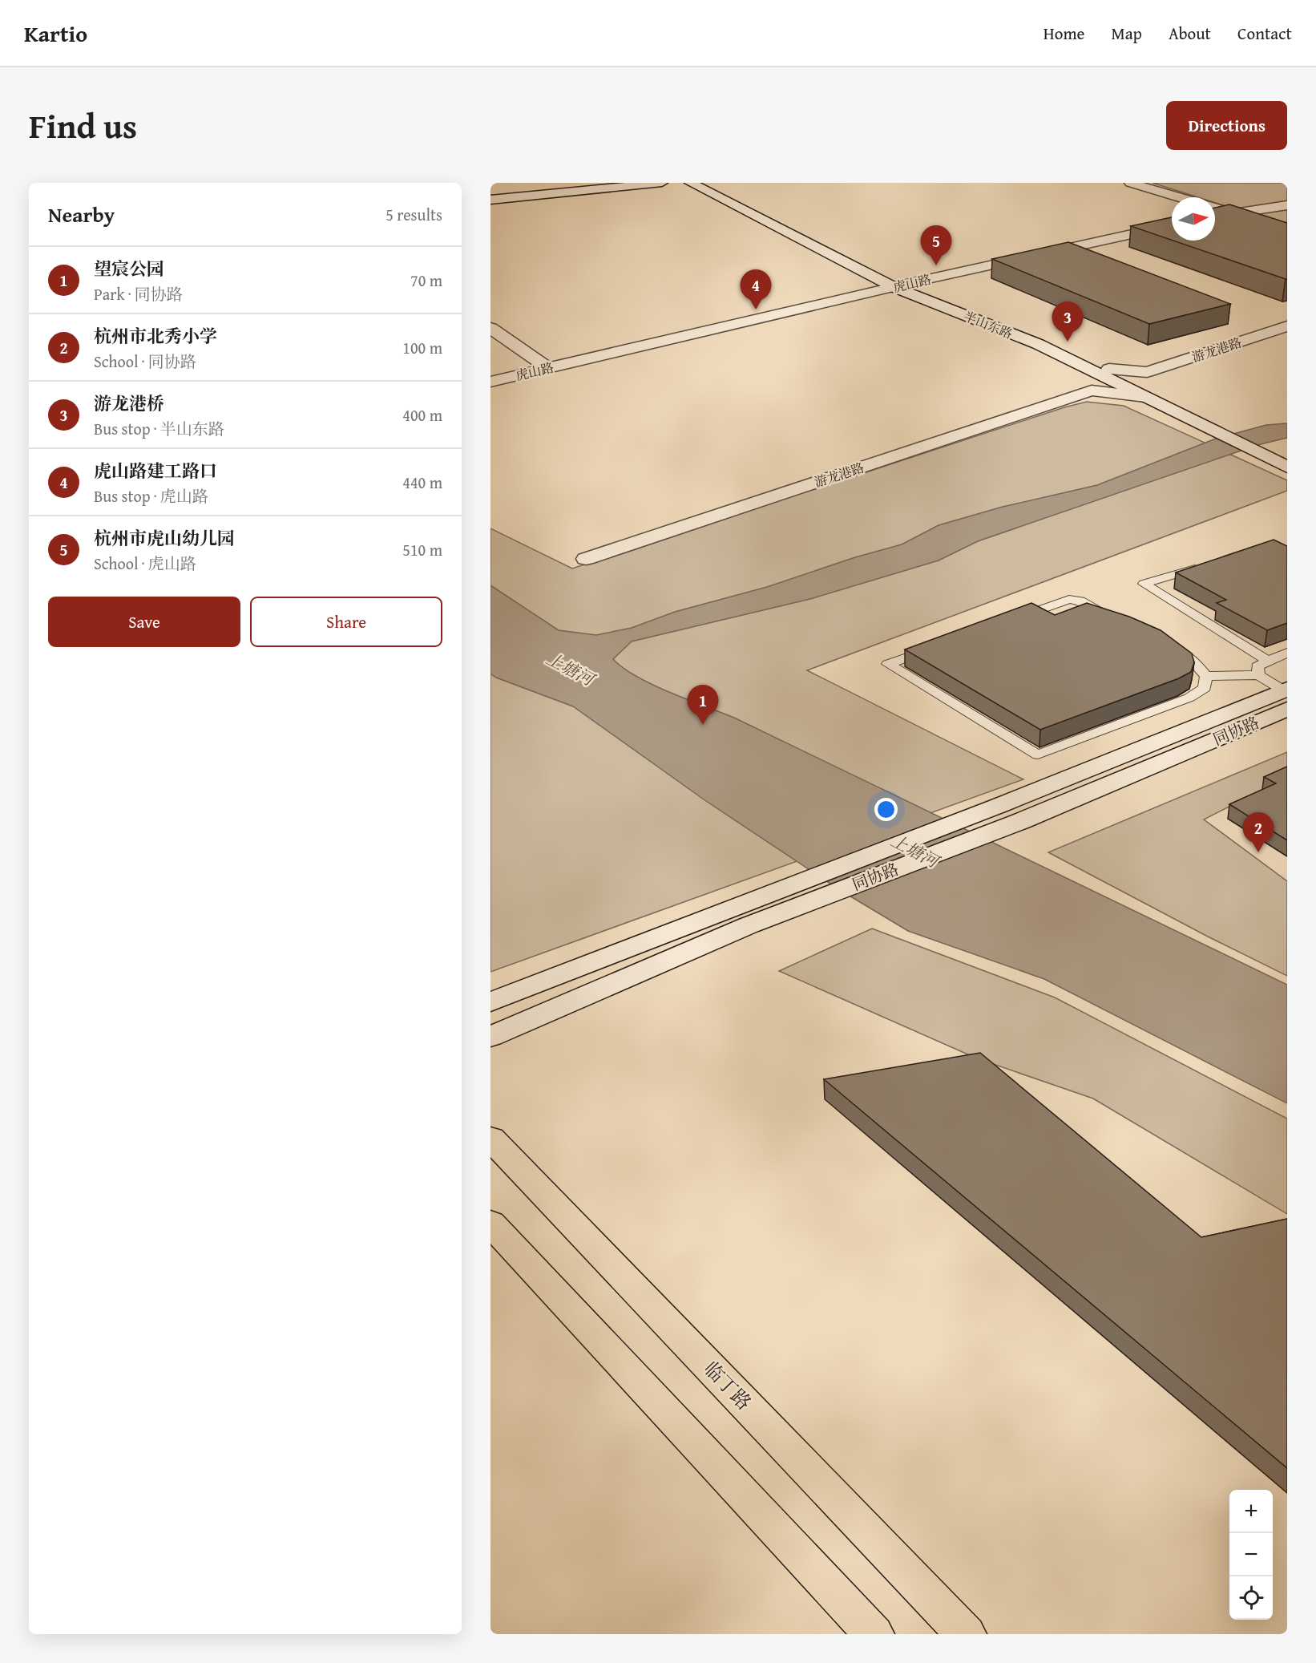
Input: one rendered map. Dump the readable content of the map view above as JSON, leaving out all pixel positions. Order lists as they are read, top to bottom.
{
  "streets": {
    "main road": [
      "虎山路",
      "半山东路",
      "游龙港路",
      "同协路",
      "临丁路"
    ]
  },
  "crossings": [
    ["虎山路", "半山东路"],
    ["半山东路", "游龙港路"]
  ],
  "water": ["上塘河"],
  "north": "right",
  "page": {
    "header": "Kartio",
    "nav": [
      "Home",
      "Map",
      "About",
      "Contact"
    ],
    "title": "Find us",
    "buttons": [
      "Directions",
      ["Save", "Share"]
    ],
    "heading": ["Nearby", "5 results"],
    "pins": [
      "5",
      "4",
      "3",
      "1",
      "2"
    ],
    "list": [
      {
        "mark": "1",
        "name": "望宸公园",
        "note": "Park · 同协路",
        "value": "70 m"
      },
      {
        "mark": "2",
        "name": "杭州市北秀小学",
        "note": "School · 同协路",
        "value": "100 m"
      },
      {
        "mark": "3",
        "name": "游龙港桥",
        "note": "Bus stop · 半山东路",
        "value": "400 m"
      },
      {
        "mark": "4",
        "name": "虎山路建工路口",
        "note": "Bus stop · 虎山路",
        "value": "440 m"
      },
      {
        "mark": "5",
        "name": "杭州市虎山幼儿园",
        "note": "School · 虎山路",
        "value": "510 m"
      }
    ],
    "map_buttons": ["+", "−"]
  }
}
